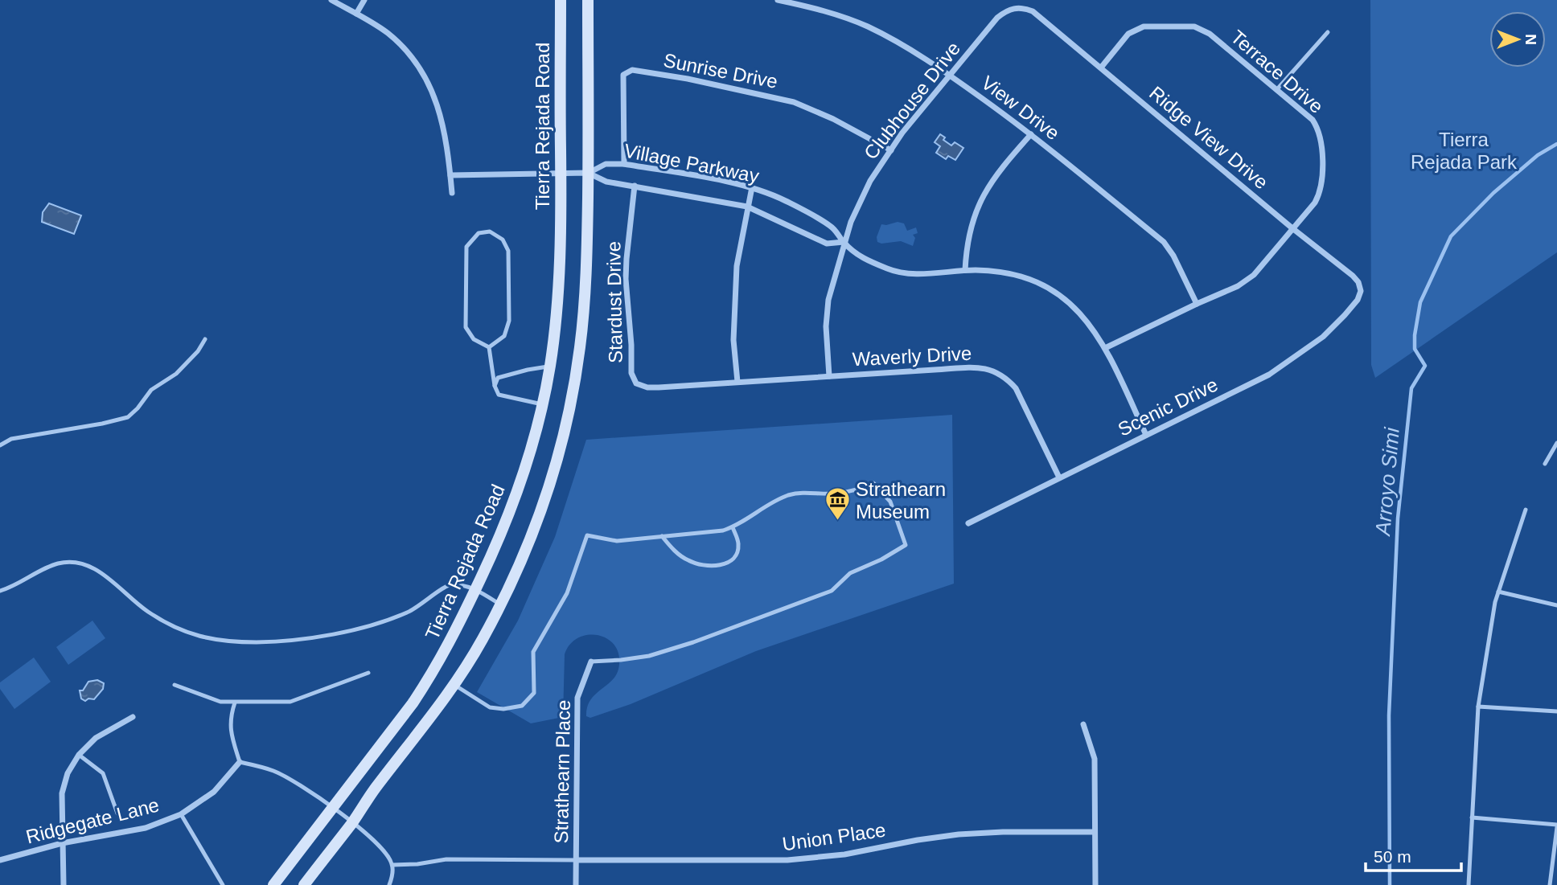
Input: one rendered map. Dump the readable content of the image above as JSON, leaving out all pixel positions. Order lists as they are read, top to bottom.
{
  "streets": {
    "main road": ["Tierra Rejada Road"],
    "street": [
      "Sunrise Drive",
      "Terrace Drive",
      "Clubhouse Drive",
      "View Drive",
      "Ridge View Drive",
      "Village Parkway",
      "Stardust Drive",
      "Waverly Drive",
      "Scenic Drive",
      "Strathearn Place",
      "Ridgegate Lane",
      "Union Place"
    ]
  },
  "crossings": [
    ["Sunrise Drive", "Clubhouse Drive"],
    ["Sunrise Drive", "Village Parkway"],
    ["Terrace Drive", "View Drive"],
    ["Terrace Drive", "Ridge View Drive"],
    ["Terrace Drive", "Village Parkway"],
    ["Clubhouse Drive", "View Drive"],
    ["Clubhouse Drive", "Ridge View Drive"],
    ["Clubhouse Drive", "Village Parkway"],
    ["Clubhouse Drive", "Waverly Drive"],
    ["Tierra Rejada Road", "Village Parkway"],
    ["Ridge View Drive", "Scenic Drive"],
    ["Village Parkway", "Stardust Drive"],
    ["Village Parkway", "Scenic Drive"],
    ["Stardust Drive", "Waverly Drive"],
    ["Waverly Drive", "Scenic Drive"],
    ["Strathearn Place", "Union Place"]
  ],
  "water": ["Arroyo Simi"],
  "parks": ["Tierra Rejada Park"],
  "places": {
    "museum": ["Strathearn Museum"]
  },
  "scale_bar": "50 m",
  "north": "right"
}
